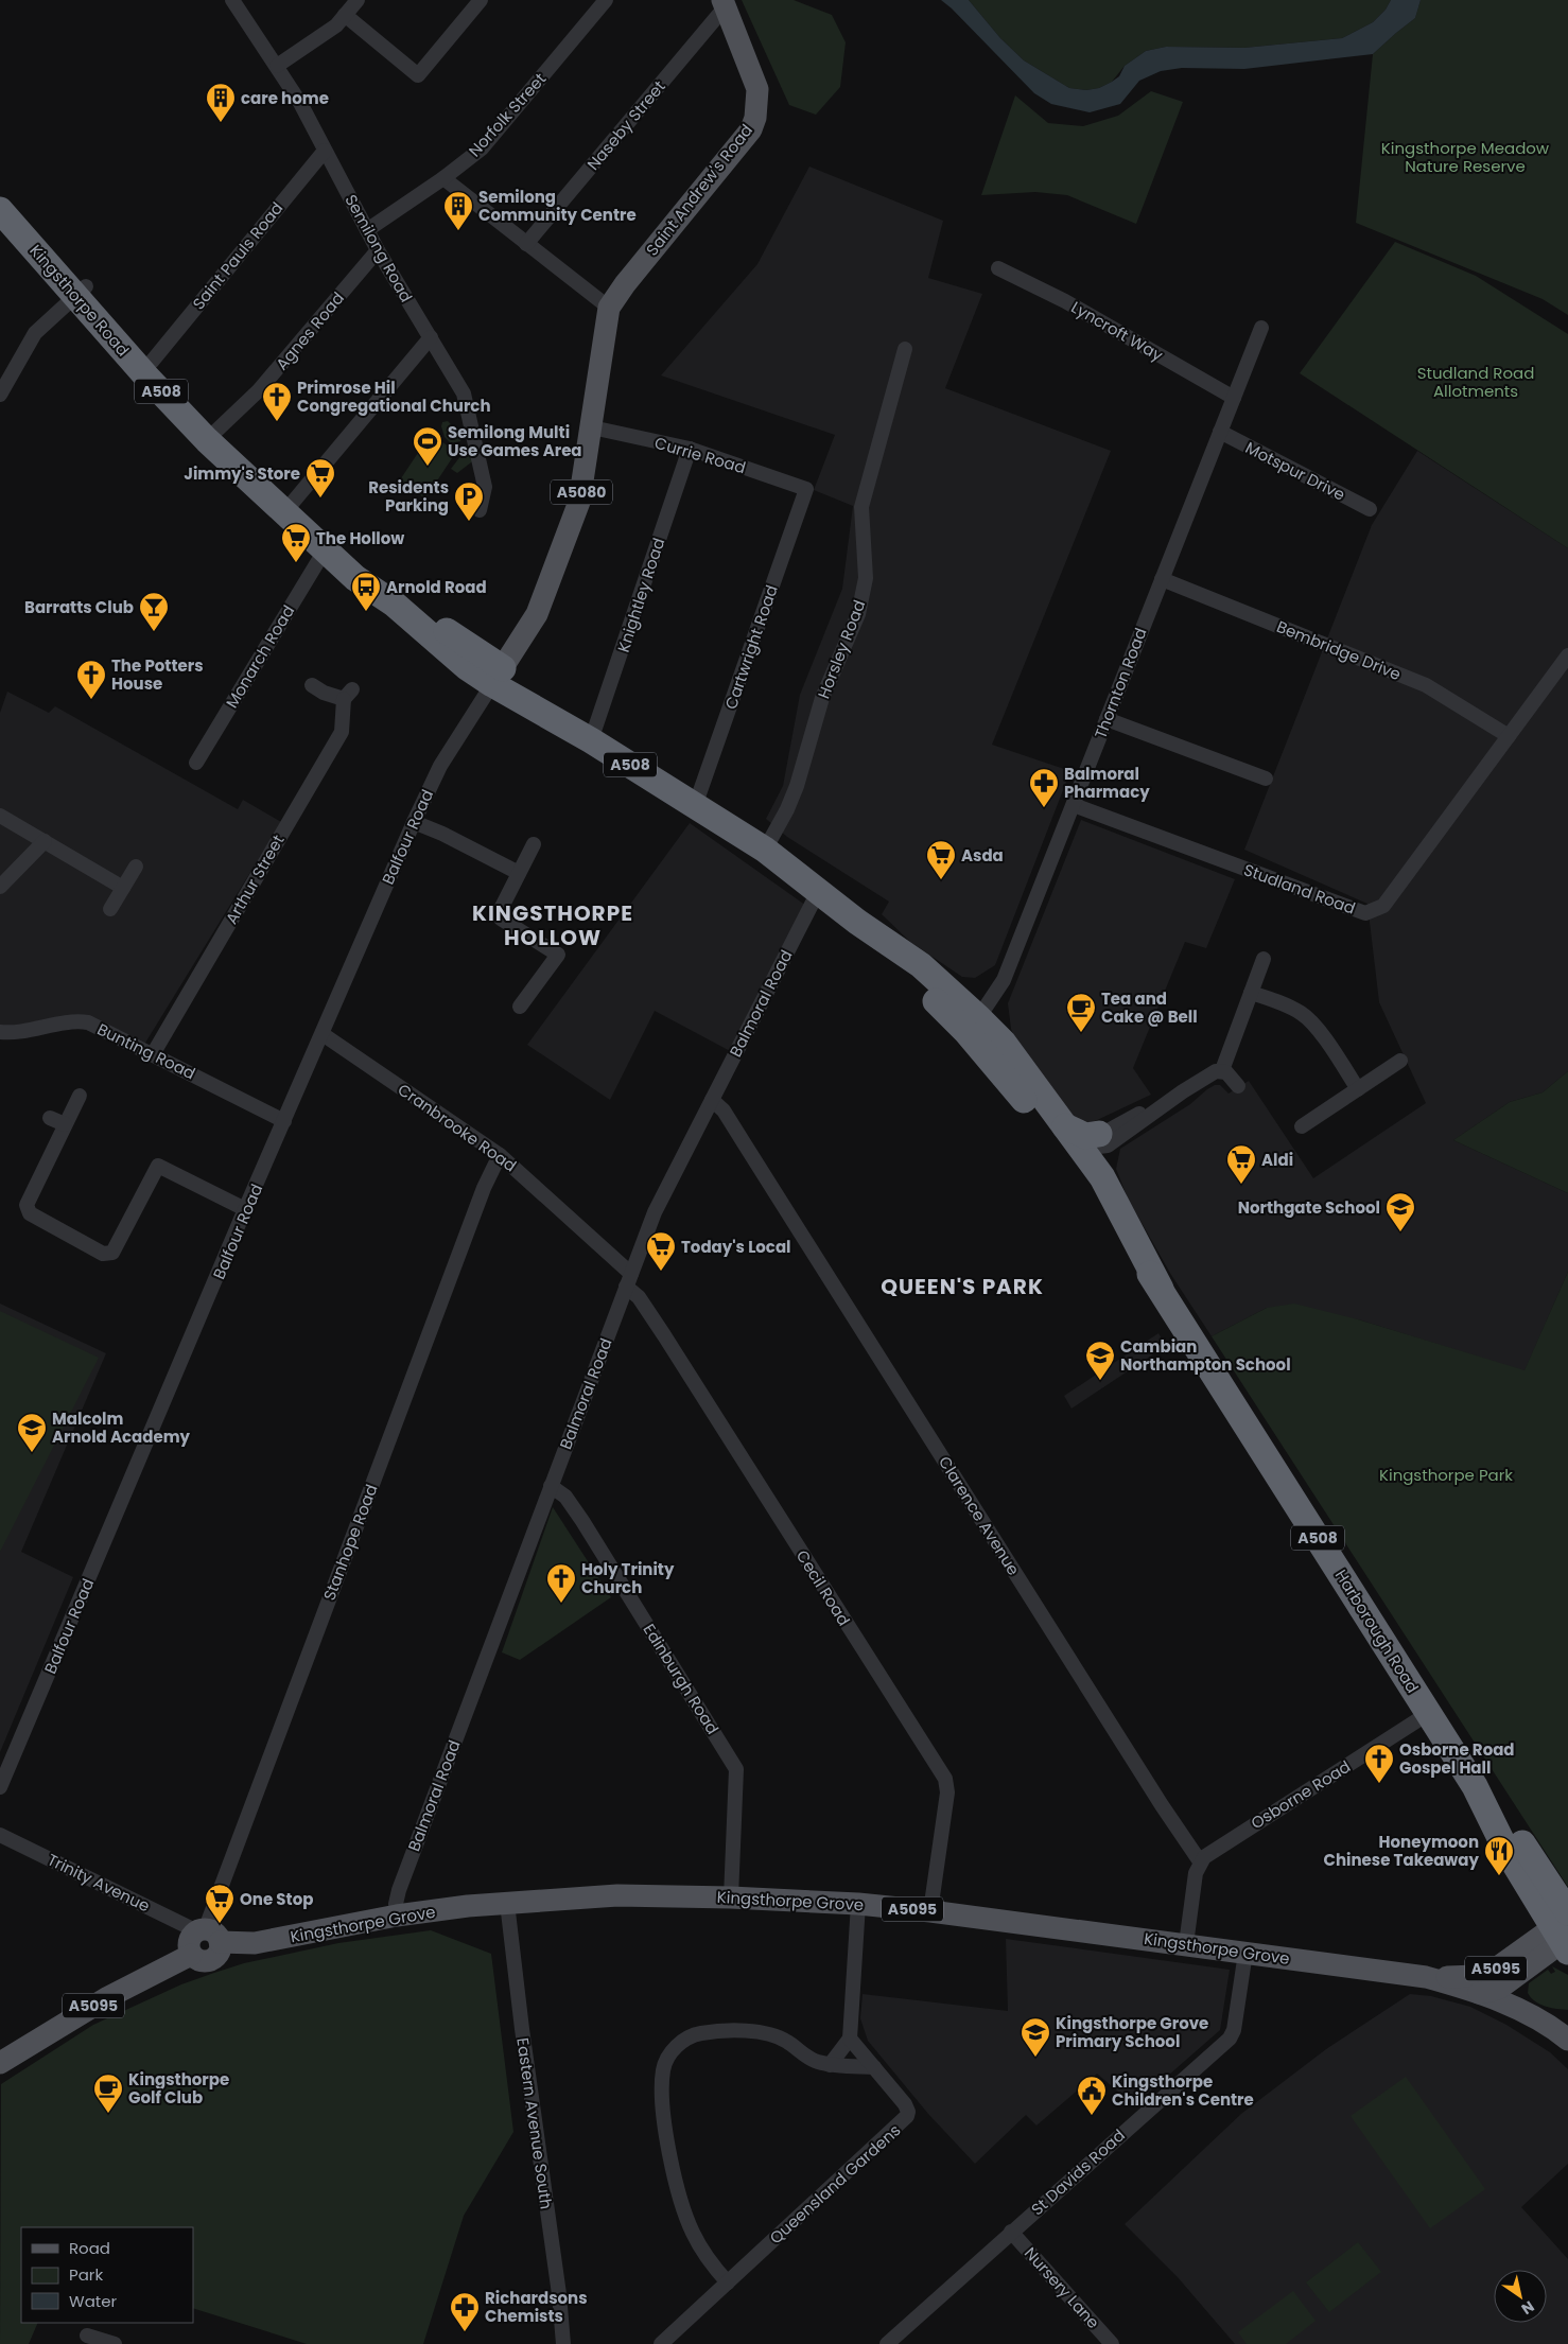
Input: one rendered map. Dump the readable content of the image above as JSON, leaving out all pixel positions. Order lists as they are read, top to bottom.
{
  "streets": {
    "highway": ["Kingsthorpe Road", "A508", "Harborough Road"],
    "main road": [
      "Saint Andrew's Road",
      "A5080",
      "Kingsthorpe Grove",
      "A5095"
    ],
    "street": [
      "Norfolk Street",
      "Naseby Street",
      "Semilong Road",
      "Saint Pauls Road",
      "Agnes Road",
      "Lyncroft Way",
      "Currie Road",
      "Motspur Drive",
      "Knightley Road",
      "Cartwright Road",
      "Horsley Road",
      "Bembridge Drive",
      "Monarch Road",
      "Thornton Road",
      "Balfour Road",
      "Arthur Street",
      "Studland Road",
      "Balmoral Road",
      "Bunting Road",
      "Cranbrooke Road",
      "Clarence Avenue",
      "Stanhope Road",
      "Cecil Road",
      "Edinburgh Road",
      "Osborne Road",
      "Trinity Avenue",
      "Eastern Avenue South",
      "St Davids Road",
      "Queensland Gardens",
      "Nursery Lane"
    ]
  },
  "crossings": [
    ["Norfolk Street", "Semilong Road"],
    ["Naseby Street", "Saint Andrew's Road"],
    ["Saint Andrew's Road", "A5080"],
    ["Semilong Road", "Saint Pauls Road"],
    ["Semilong Road", "Agnes Road"],
    ["Saint Pauls Road", "Kingsthorpe Road"],
    ["Kingsthorpe Road", "Agnes Road"],
    ["Kingsthorpe Road", "A508"],
    ["Kingsthorpe Road", "A5080"],
    ["Kingsthorpe Road", "Monarch Road"],
    ["Kingsthorpe Road", "Balfour Road"],
    ["Lyncroft Way", "Thornton Road"],
    ["A508", "A5080"],
    ["A508", "Knightley Road"],
    ["A508", "Cartwright Road"],
    ["A508", "Horsley Road"],
    ["A508", "Thornton Road"],
    ["A508", "Balfour Road"],
    ["A508", "Balmoral Road"],
    ["A508", "Harborough Road"],
    ["Currie Road", "A5080"],
    ["Currie Road", "Knightley Road"],
    ["Currie Road", "Cartwright Road"],
    ["Motspur Drive", "Thornton Road"],
    ["A5080", "Balfour Road"],
    ["Bembridge Drive", "Thornton Road"],
    ["Bembridge Drive", "Studland Road"],
    ["Thornton Road", "Studland Road"],
    ["Balfour Road", "Bunting Road"],
    ["Balfour Road", "Cranbrooke Road"],
    ["Arthur Street", "Bunting Road"],
    ["Balmoral Road", "Cranbrooke Road"],
    ["Balmoral Road", "Clarence Avenue"],
    ["Balmoral Road", "Cecil Road"],
    ["Balmoral Road", "Edinburgh Road"],
    ["Balmoral Road", "Kingsthorpe Grove"],
    ["Cranbrooke Road", "Stanhope Road"],
    ["Cranbrooke Road", "Cecil Road"],
    ["Clarence Avenue", "Osborne Road"],
    ["Stanhope Road", "Trinity Avenue"],
    ["Stanhope Road", "Kingsthorpe Grove"],
    ["Stanhope Road", "A5095"],
    ["Cecil Road", "Kingsthorpe Grove"],
    ["Harborough Road", "Osborne Road"],
    ["Harborough Road", "A5095"],
    ["Edinburgh Road", "Kingsthorpe Grove"],
    ["Trinity Avenue", "Kingsthorpe Grove"],
    ["Trinity Avenue", "A5095"],
    ["Kingsthorpe Grove", "A5095"],
    ["Kingsthorpe Grove", "Eastern Avenue South"],
    ["Kingsthorpe Grove", "St Davids Road"],
    ["St Davids Road", "Nursery Lane"]
  ],
  "districts": ["KINGSTHORPE HOLLOW", "QUEEN'S PARK"],
  "parks": ["Kingsthorpe Meadow Nature Reserve", "Studland Road Allotments", "Kingsthorpe Park"],
  "places": {
    "building": ["care home", "Semilong Community Centre"],
    "church": [
      "Primrose Hil Congregational Church",
      "The Potters House",
      "Holy Trinity Church",
      "Osborne Road Gospel Hall"
    ],
    "sports": ["Semilong Multi Use Games Area"],
    "supermarket": [
      "Jimmy's Store",
      "The Hollow",
      "Asda",
      "Aldi",
      "Today's Local",
      "One Stop"
    ],
    "parking": ["Residents Parking"],
    "bus stop": ["Arnold Road"],
    "bar": ["Barratts Club"],
    "pharmacy": ["Balmoral Pharmacy", "Richardsons Chemists"],
    "cafe": ["Tea and Cake @ Bell", "Kingsthorpe Golf Club"],
    "school or university": [
      "Northgate School",
      "Cambian Northampton School",
      "Malcolm Arnold Academy",
      "Kingsthorpe Grove Primary School"
    ],
    "restaurant": ["Honeymoon Chinese Takeaway"],
    "public building": ["Kingsthorpe Children's Centre"]
  },
  "legend": ["Road", "Park", "Water"],
  "north": "bottom right"
}
